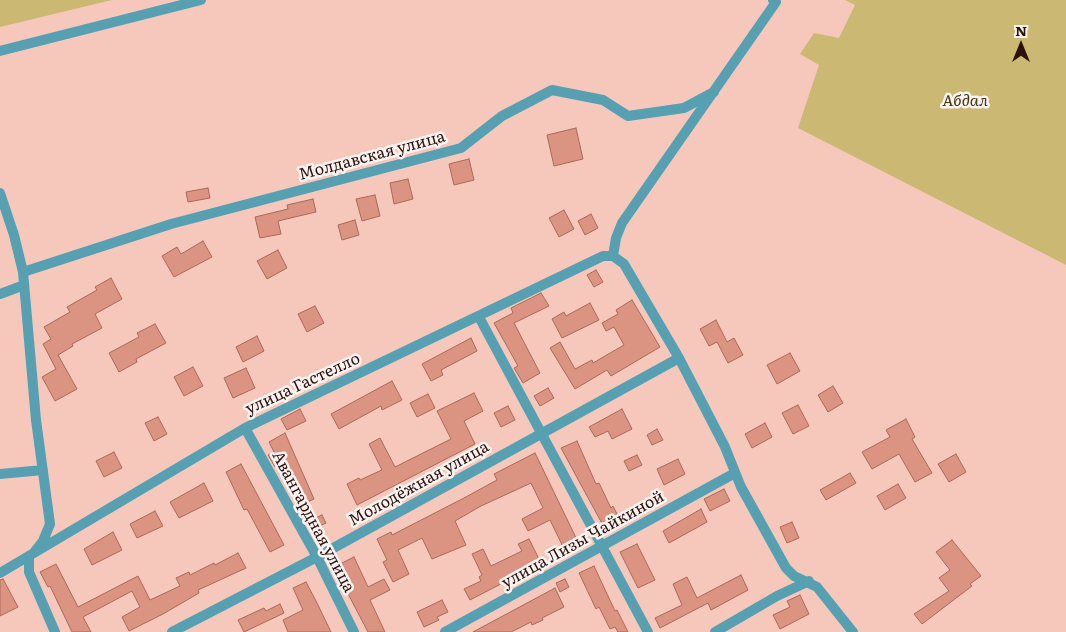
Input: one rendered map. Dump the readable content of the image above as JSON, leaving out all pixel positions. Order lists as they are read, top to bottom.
{
  "streets": {
    "street": [
      "Молдавская улица",
      "улица Гастелло",
      "Молодёжная улица",
      "Авангардная улица",
      "улица Лизы Чайкиной"
    ]
  },
  "crossings": [
    ["улица Гастелло", "Авангардная улица"],
    ["Молодёжная улица", "Авангардная улица"]
  ],
  "parks": ["Абдал"],
  "north": "top"
}
